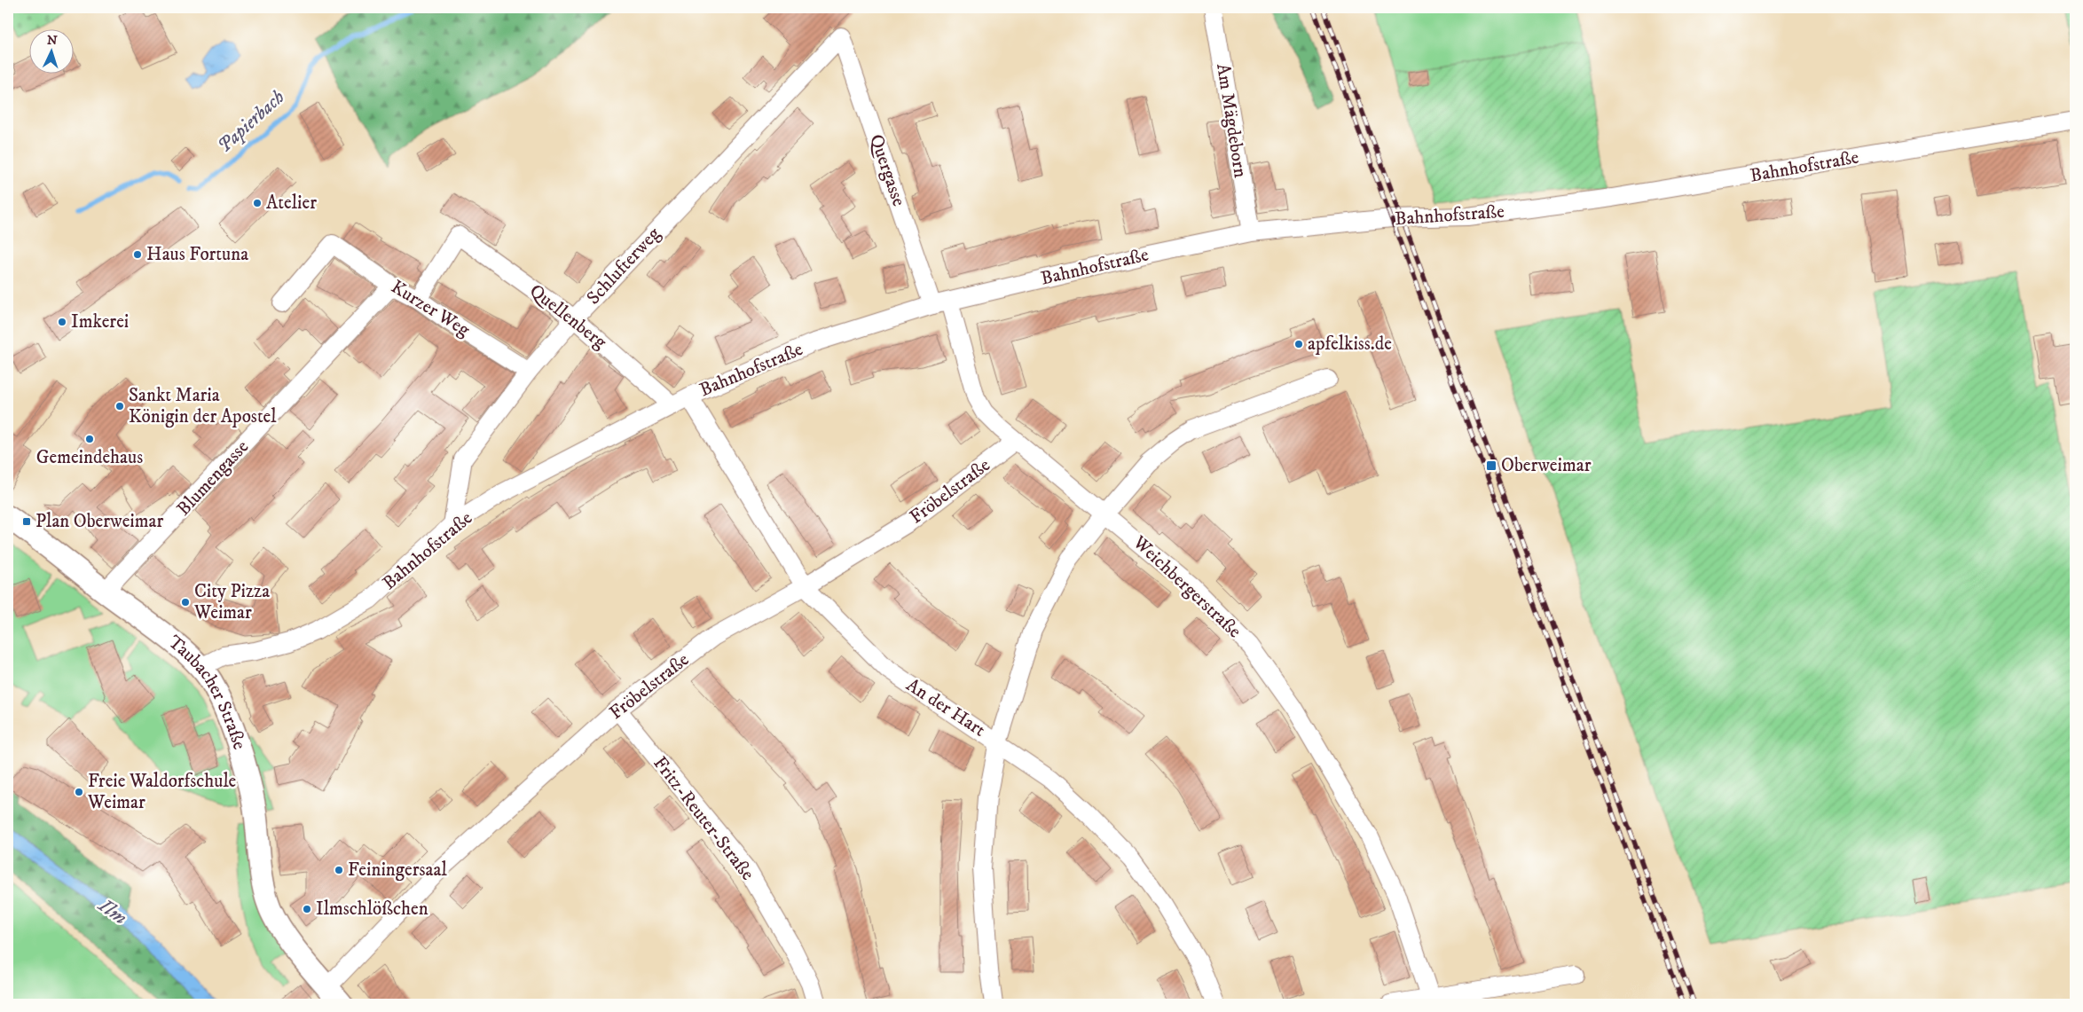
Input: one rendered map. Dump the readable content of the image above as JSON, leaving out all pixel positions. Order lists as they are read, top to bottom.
{
  "streets": {
    "street": [
      "Am Mägdeborn",
      "Bahnhofstraße",
      "Quergasse",
      "Schlufterweg",
      "Kurzer Weg",
      "Quellenberg",
      "Blumengasse",
      "Fröbelstraße",
      "Weichbergerstraße",
      "Taubacher Straße",
      "An der Hart",
      "Fritz-Reuter-Straße"
    ]
  },
  "crossings": [
    ["Am Mägdeborn", "Bahnhofstraße"],
    ["Bahnhofstraße", "Quergasse"],
    ["Bahnhofstraße", "Schlufterweg"],
    ["Bahnhofstraße", "Quellenberg"],
    ["Bahnhofstraße", "Weichbergerstraße"],
    ["Bahnhofstraße", "Taubacher Straße"],
    ["Bahnhofstraße", "An der Hart"],
    ["Quergasse", "Schlufterweg"],
    ["Quergasse", "Weichbergerstraße"],
    ["Schlufterweg", "Kurzer Weg"],
    ["Schlufterweg", "Quellenberg"],
    ["Kurzer Weg", "Quellenberg"],
    ["Kurzer Weg", "Blumengasse"],
    ["Blumengasse", "Taubacher Straße"],
    ["Fröbelstraße", "Weichbergerstraße"],
    ["Fröbelstraße", "Taubacher Straße"],
    ["Fröbelstraße", "An der Hart"],
    ["Fröbelstraße", "Fritz-Reuter-Straße"]
  ],
  "water": ["Papierbach", "Ilm"],
  "places": {
    "other": [
      "Atelier",
      "Haus Fortuna",
      "Imkerei",
      "apfelkiss.de",
      "Sankt Maria Königin der Apostel",
      "Gemeindehaus",
      "City Pizza Weimar",
      "Freie Waldorfschule Weimar",
      "Feiningersaal",
      "Ilmschlößchen"
    ],
    "transit": ["Oberweimar", "Plan Oberweimar"]
  },
  "north": "top"
}
